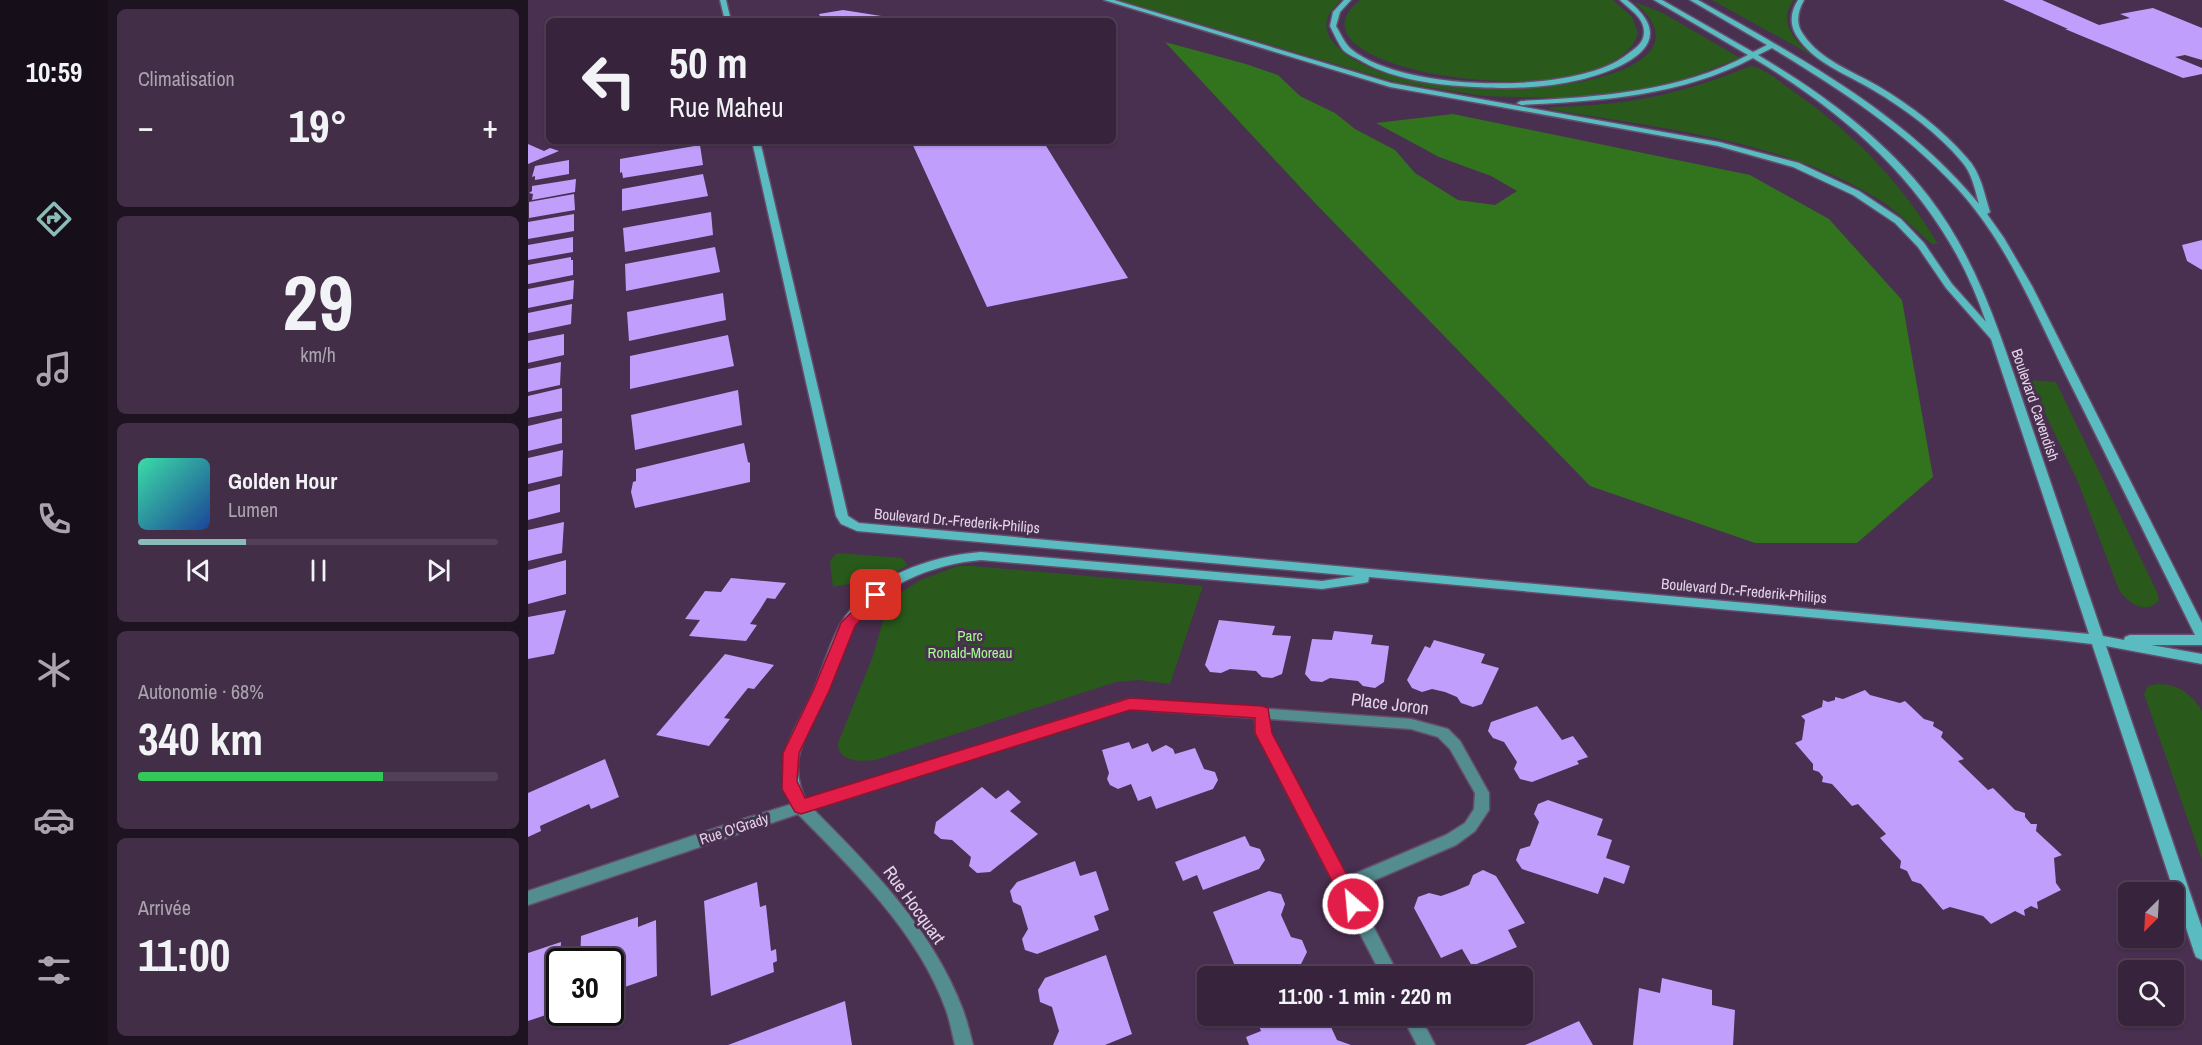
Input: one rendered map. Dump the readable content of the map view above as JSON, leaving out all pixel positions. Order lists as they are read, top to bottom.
{
  "streets": {
    "main road": ["Boulevard Cavendish", "Boulevard Dr.-Frederik-Philips"],
    "street": ["Place Joron", "Rue O'Grady", "Rue Hocquart"]
  },
  "crossings": [
    ["Boulevard Cavendish", "Boulevard Dr.-Frederik-Philips"],
    ["Boulevard Dr.-Frederik-Philips", "Place Joron"],
    ["Boulevard Dr.-Frederik-Philips", "Rue O'Grady"],
    ["Boulevard Dr.-Frederik-Philips", "Rue Hocquart"],
    ["Place Joron", "Rue O'Grady"],
    ["Place Joron", "Rue Hocquart"],
    ["Rue O'Grady", "Rue Hocquart"]
  ],
  "parks": ["Parc Ronald-Moreau"],
  "north": "bottom left",
  "page": {
    "tabs": "10:59",
    "tile": [
      "Climatisation",
      ["29", "km/h"],
      ["Autonomie · 68%", "340 km"],
      ["Arrivée", "11:00"]
    ],
    "turn": ["50 m", "Rue Maheu"],
    "heat": ["−", "19°", "+"],
    "song": ["Golden Hour", "Lumen"],
    "limit": "30",
    "trip": "11:00 · 1 min · 220 m"
  }
}
